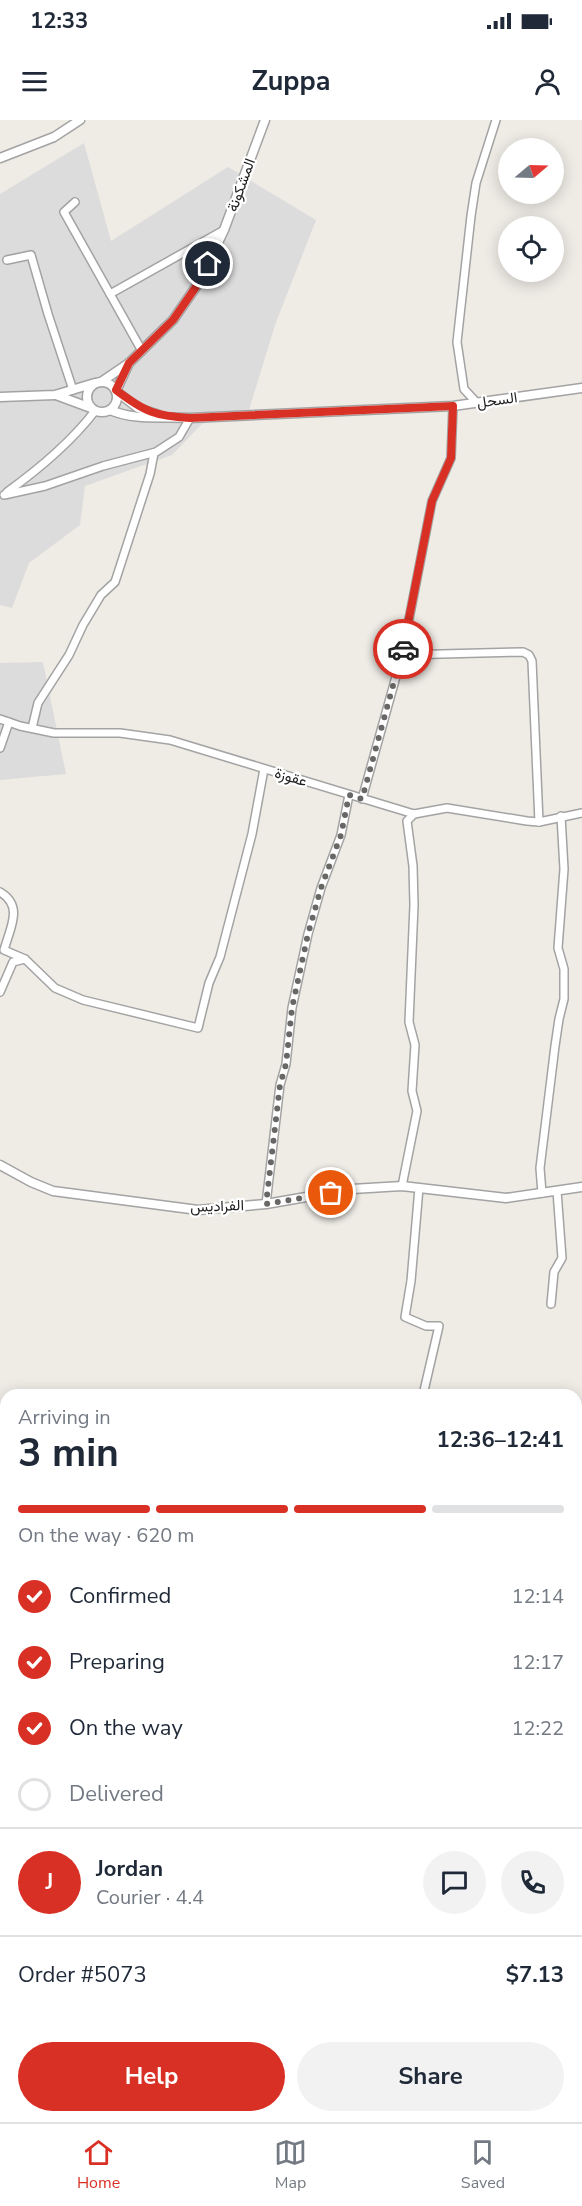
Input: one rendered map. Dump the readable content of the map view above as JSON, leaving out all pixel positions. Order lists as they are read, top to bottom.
{
  "streets": {
    "street": [
      "المشكونة",
      "السحل",
      "عقوزة",
      "الفراديس"
    ]
  },
  "north": "right",
  "page": {
    "status": "12:33",
    "header": "Zuppa",
    "heading": ["3 min", "Arriving in", "12:36–12:41"],
    "panel": [
      "Jordan",
      "Courier · 4.4",
      "Order #5073",
      "$7.13"
    ],
    "bar": "On the way · 620 m",
    "list": [
      ["Confirmed", "12:14"],
      ["Preparing", "12:17"],
      ["On the way", "12:22"],
      "Delivered"
    ],
    "round": "J",
    "buttons": ["Help", "Share"],
    "tabs": ["Home", "Map", "Saved"]
  }
}
